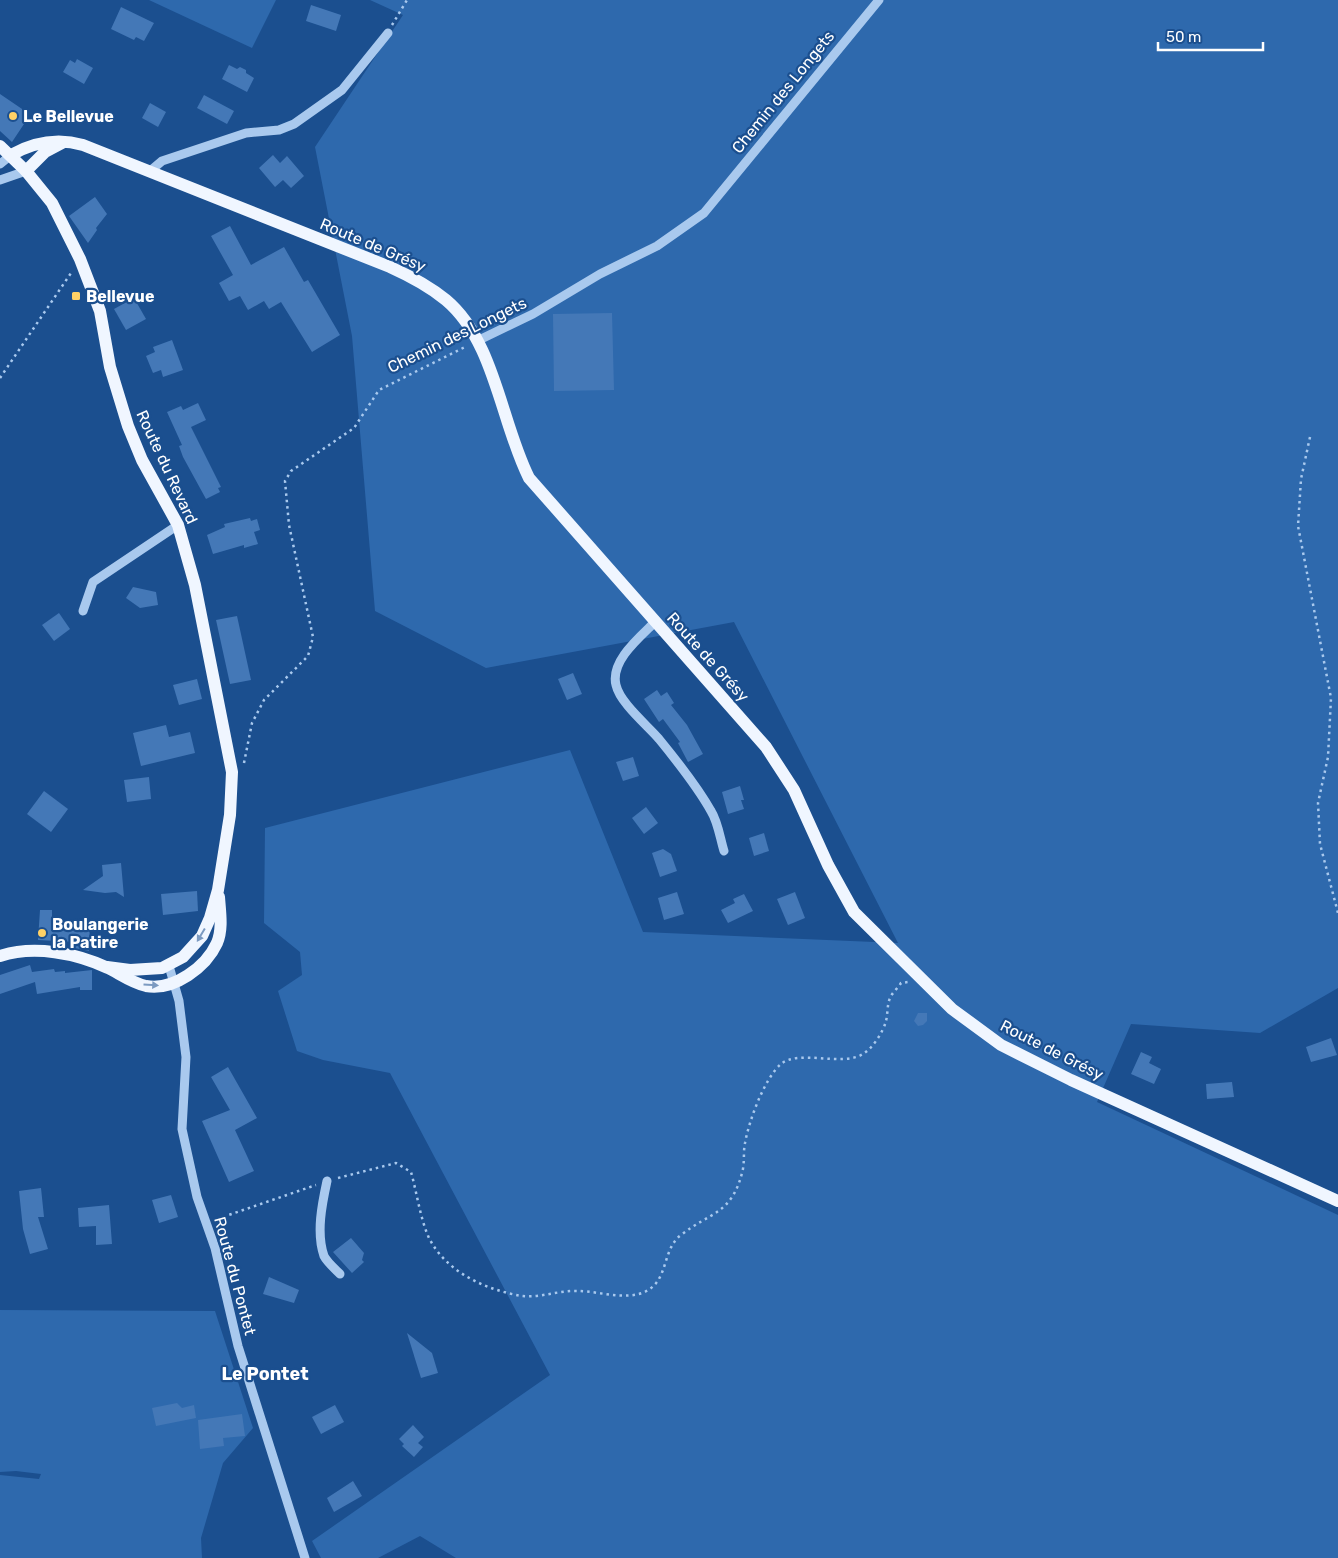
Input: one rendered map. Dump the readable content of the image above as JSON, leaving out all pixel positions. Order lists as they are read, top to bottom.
{
  "streets": {
    "main road": ["Route de Grésy", "Route du Revard"],
    "street": ["Chemin des Longets", "Route du Pontet"]
  },
  "crossings": [
    ["Chemin des Longets", "Route de Grésy"],
    ["Chemin des Longets", "Route du Revard"],
    ["Route de Grésy", "Route du Revard"],
    ["Route du Revard", "Route du Pontet"]
  ],
  "districts": ["Le Pontet"],
  "places": {
    "other": ["Le Bellevue", "Boulangerie la Patire"],
    "transit": ["Bellevue"]
  },
  "scale_bar": "50 m"
}
